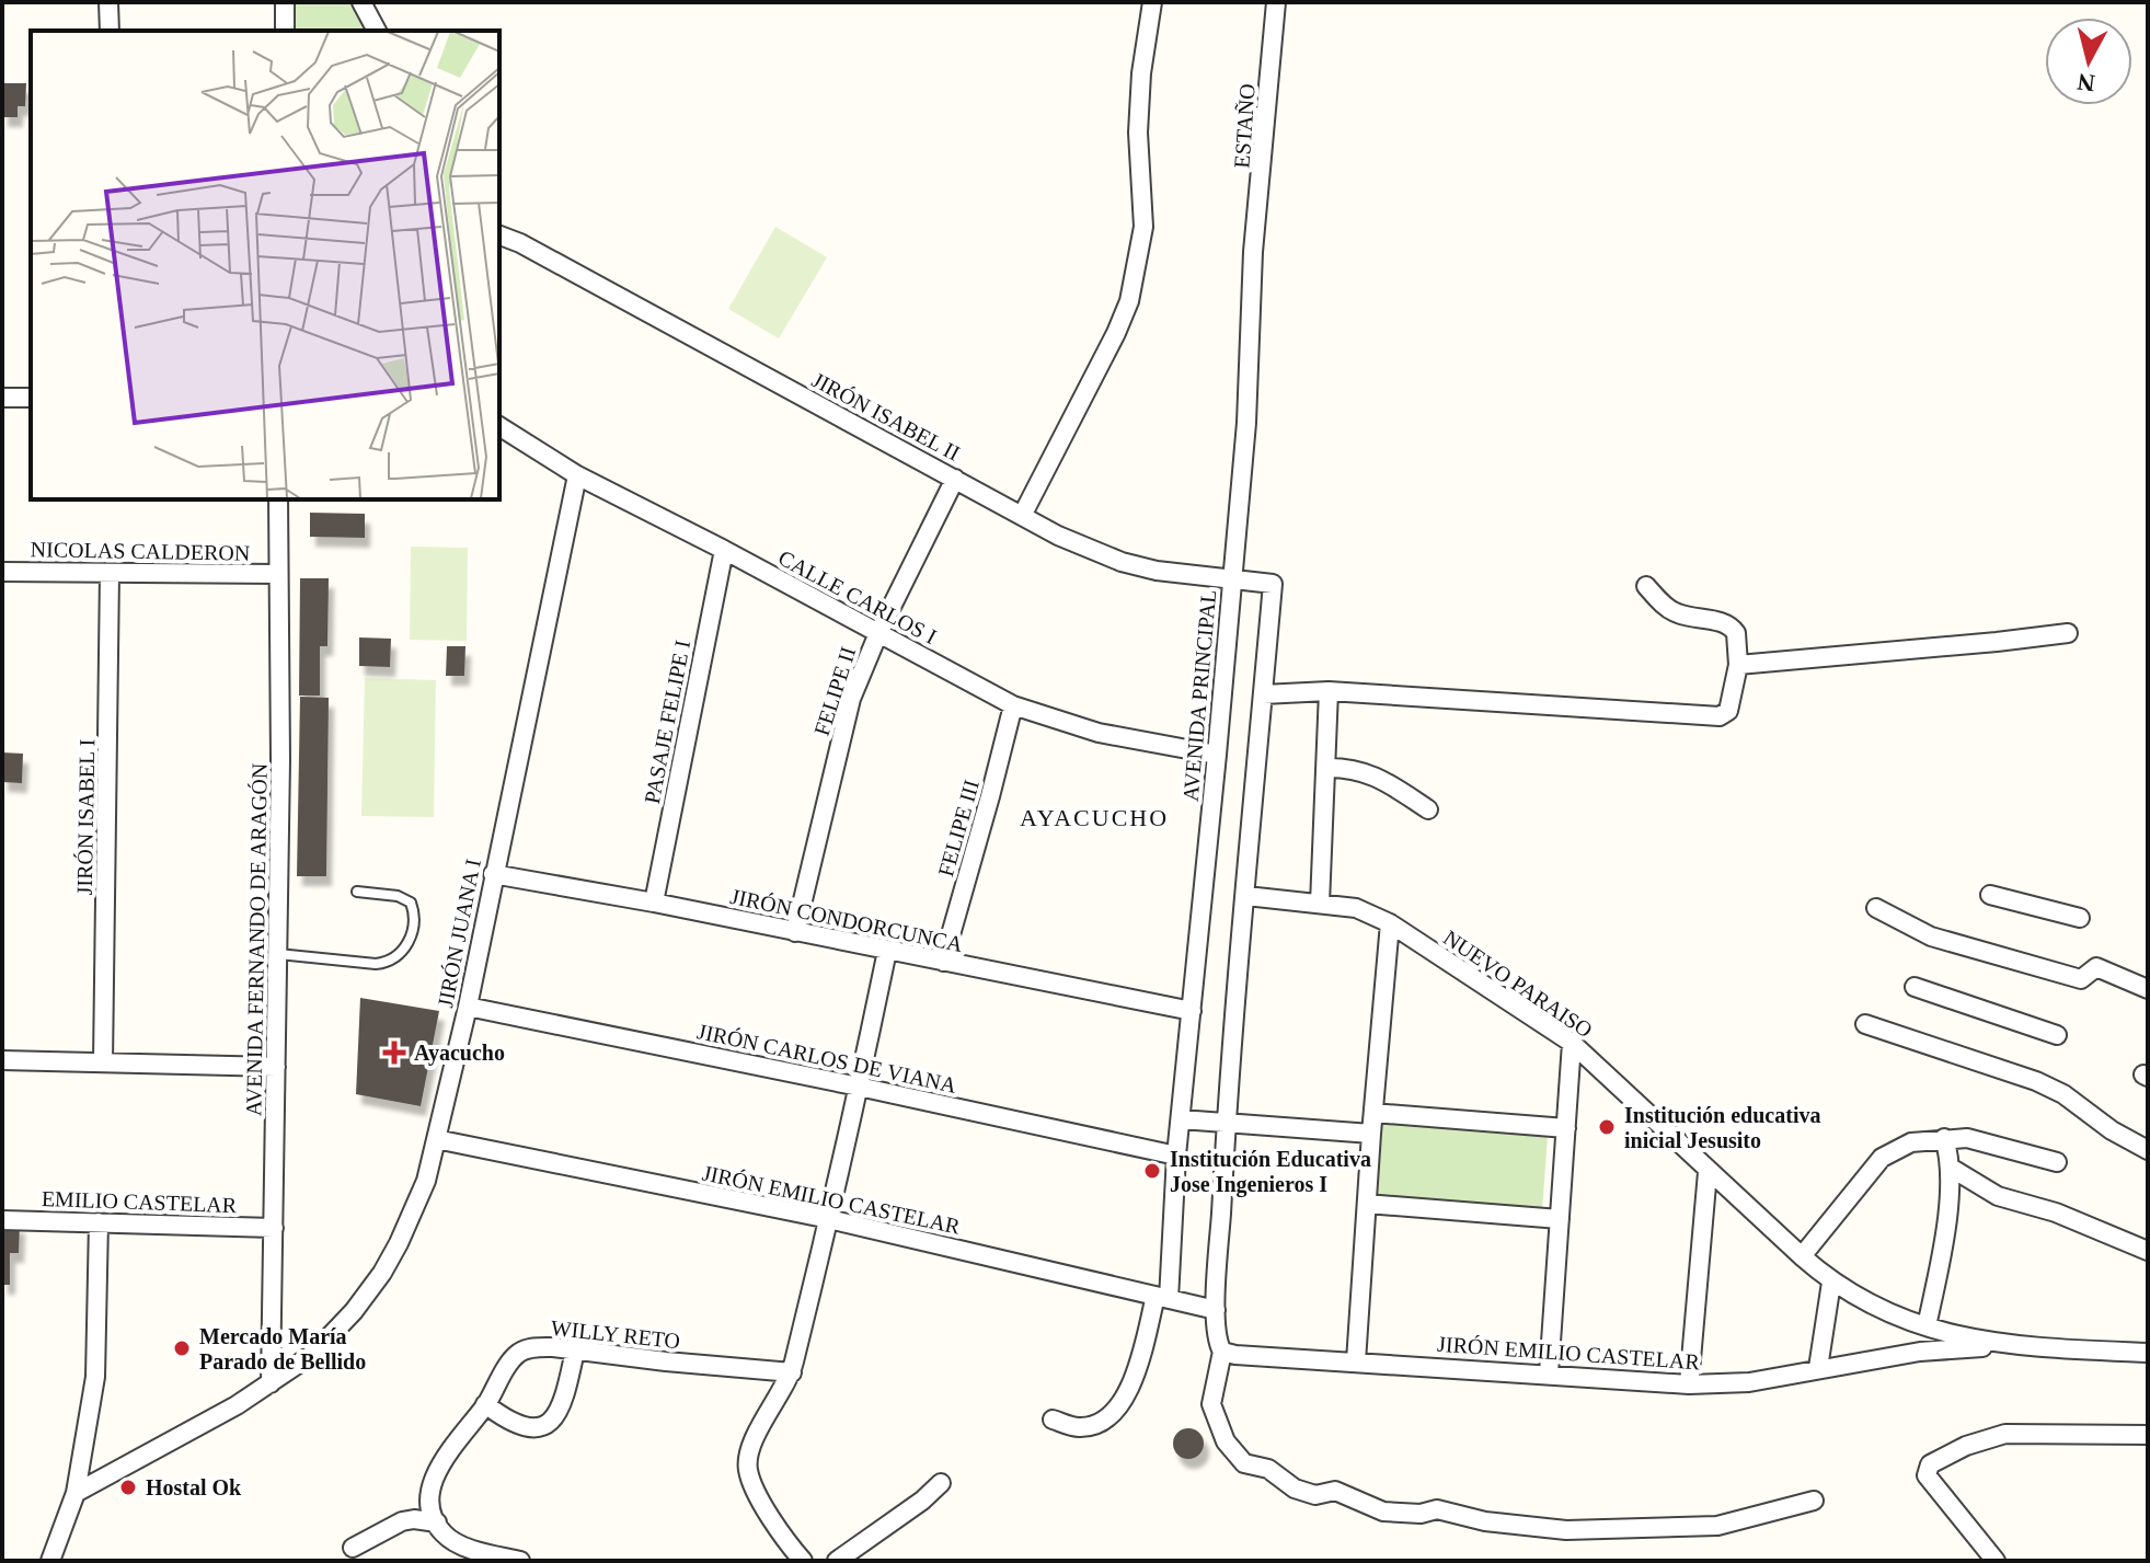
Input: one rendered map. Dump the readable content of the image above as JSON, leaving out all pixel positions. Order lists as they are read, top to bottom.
{
  "streets": {
    "street": [
      "ESTAÑO",
      "JIRÓN ISABEL II",
      "NICOLAS CALDERON",
      "CALLE CARLOS I",
      "FELIPE II",
      "AVENIDA PRINCIPAL",
      "PASAJE FELIPE I",
      "JIRÓN ISABEL I",
      "FELIPE III",
      "JIRÓN CONDORCUNCA",
      "JIRÓN JUANA I",
      "AVENIDA FERNANDO DE ARAGÓN",
      "NUEVO PARAISO",
      "JIRÓN CARLOS DE VIANA",
      "JIRÓN EMILIO CASTELAR",
      "EMILIO CASTELAR",
      "WILLY RETO"
    ]
  },
  "crossings": [
    ["ESTAÑO", "AVENIDA PRINCIPAL"],
    ["JIRÓN ISABEL II", "FELIPE II"],
    ["JIRÓN ISABEL II", "AVENIDA PRINCIPAL"],
    ["NICOLAS CALDERON", "JIRÓN ISABEL I"],
    ["NICOLAS CALDERON", "AVENIDA FERNANDO DE ARAGÓN"],
    ["CALLE CARLOS I", "FELIPE II"],
    ["CALLE CARLOS I", "AVENIDA PRINCIPAL"],
    ["CALLE CARLOS I", "PASAJE FELIPE I"],
    ["CALLE CARLOS I", "FELIPE III"],
    ["CALLE CARLOS I", "JIRÓN JUANA I"],
    ["FELIPE II", "JIRÓN CONDORCUNCA"],
    ["AVENIDA PRINCIPAL", "JIRÓN CONDORCUNCA"],
    ["AVENIDA PRINCIPAL", "JIRÓN CARLOS DE VIANA"],
    ["AVENIDA PRINCIPAL", "JIRÓN EMILIO CASTELAR"],
    ["PASAJE FELIPE I", "JIRÓN CONDORCUNCA"],
    ["FELIPE III", "JIRÓN CONDORCUNCA"],
    ["JIRÓN CONDORCUNCA", "JIRÓN JUANA I"],
    ["JIRÓN JUANA I", "AVENIDA FERNANDO DE ARAGÓN"],
    ["JIRÓN JUANA I", "JIRÓN CARLOS DE VIANA"],
    ["JIRÓN JUANA I", "JIRÓN EMILIO CASTELAR"],
    ["AVENIDA FERNANDO DE ARAGÓN", "EMILIO CASTELAR"],
    ["NUEVO PARAISO", "JIRÓN EMILIO CASTELAR"]
  ],
  "districts": ["AYACUCHO"],
  "places": {
    "health": ["Ayacucho"],
    "other": [
      "Institución educativa inicial Jesusito",
      "Institución Educativa Jose Ingenieros I",
      "Mercado María Parado de Bellido",
      "Hostal Ok"
    ]
  },
  "north": "bottom"
}
